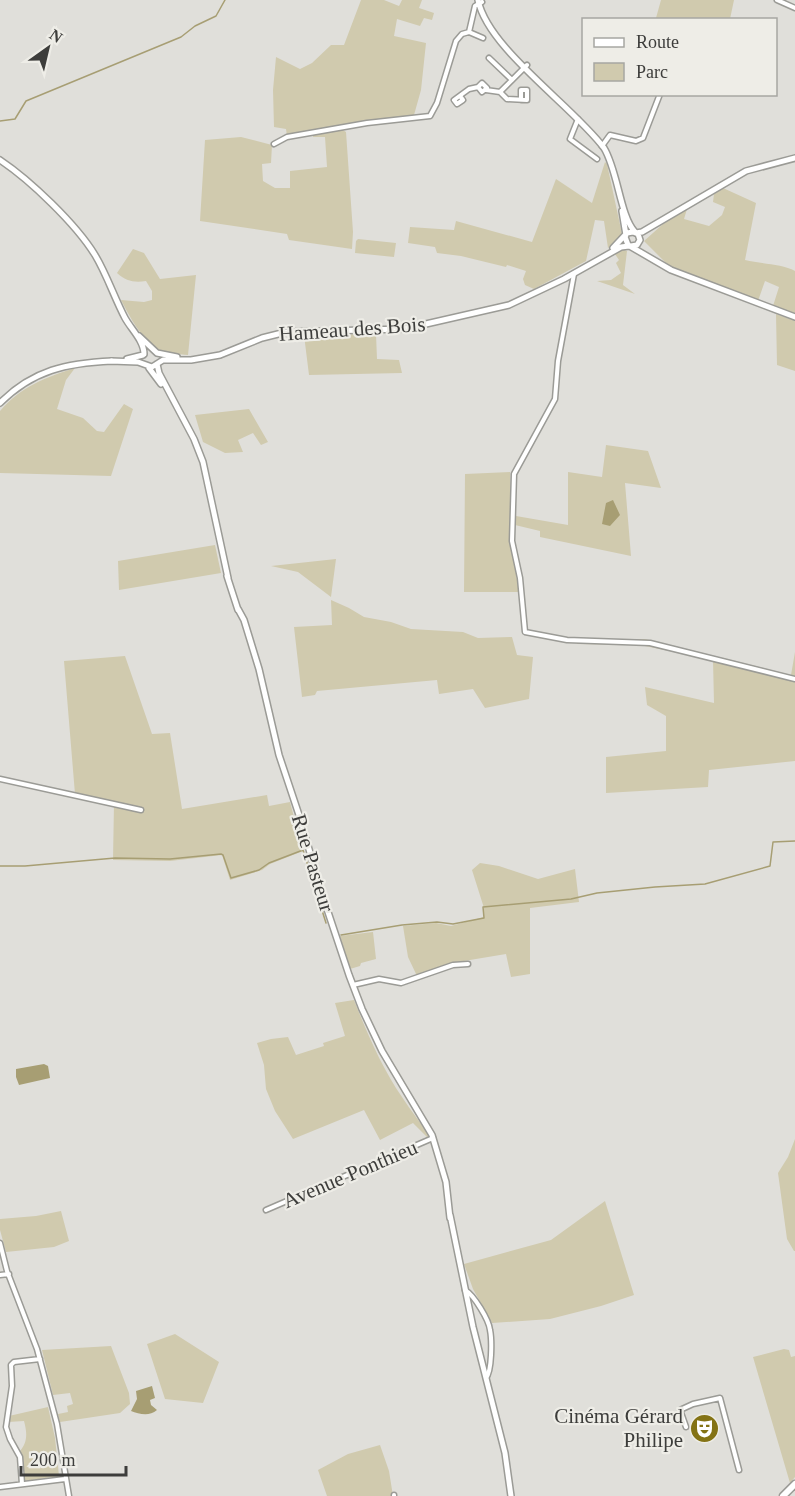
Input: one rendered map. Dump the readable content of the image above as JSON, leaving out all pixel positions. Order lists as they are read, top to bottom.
{
  "streets": {
    "main road": ["Hameau des Bois", "Rue Pasteur"],
    "street": ["Avenue Ponthieu"]
  },
  "crossings": [
    ["Hameau des Bois", "Rue Pasteur"],
    ["Rue Pasteur", "Avenue Ponthieu"]
  ],
  "places": {
    "theatre": ["Cinéma Gérard Philipe"]
  },
  "legend": ["Route", "Parc"],
  "scale_bar": "200 m",
  "north": "top right"
}
